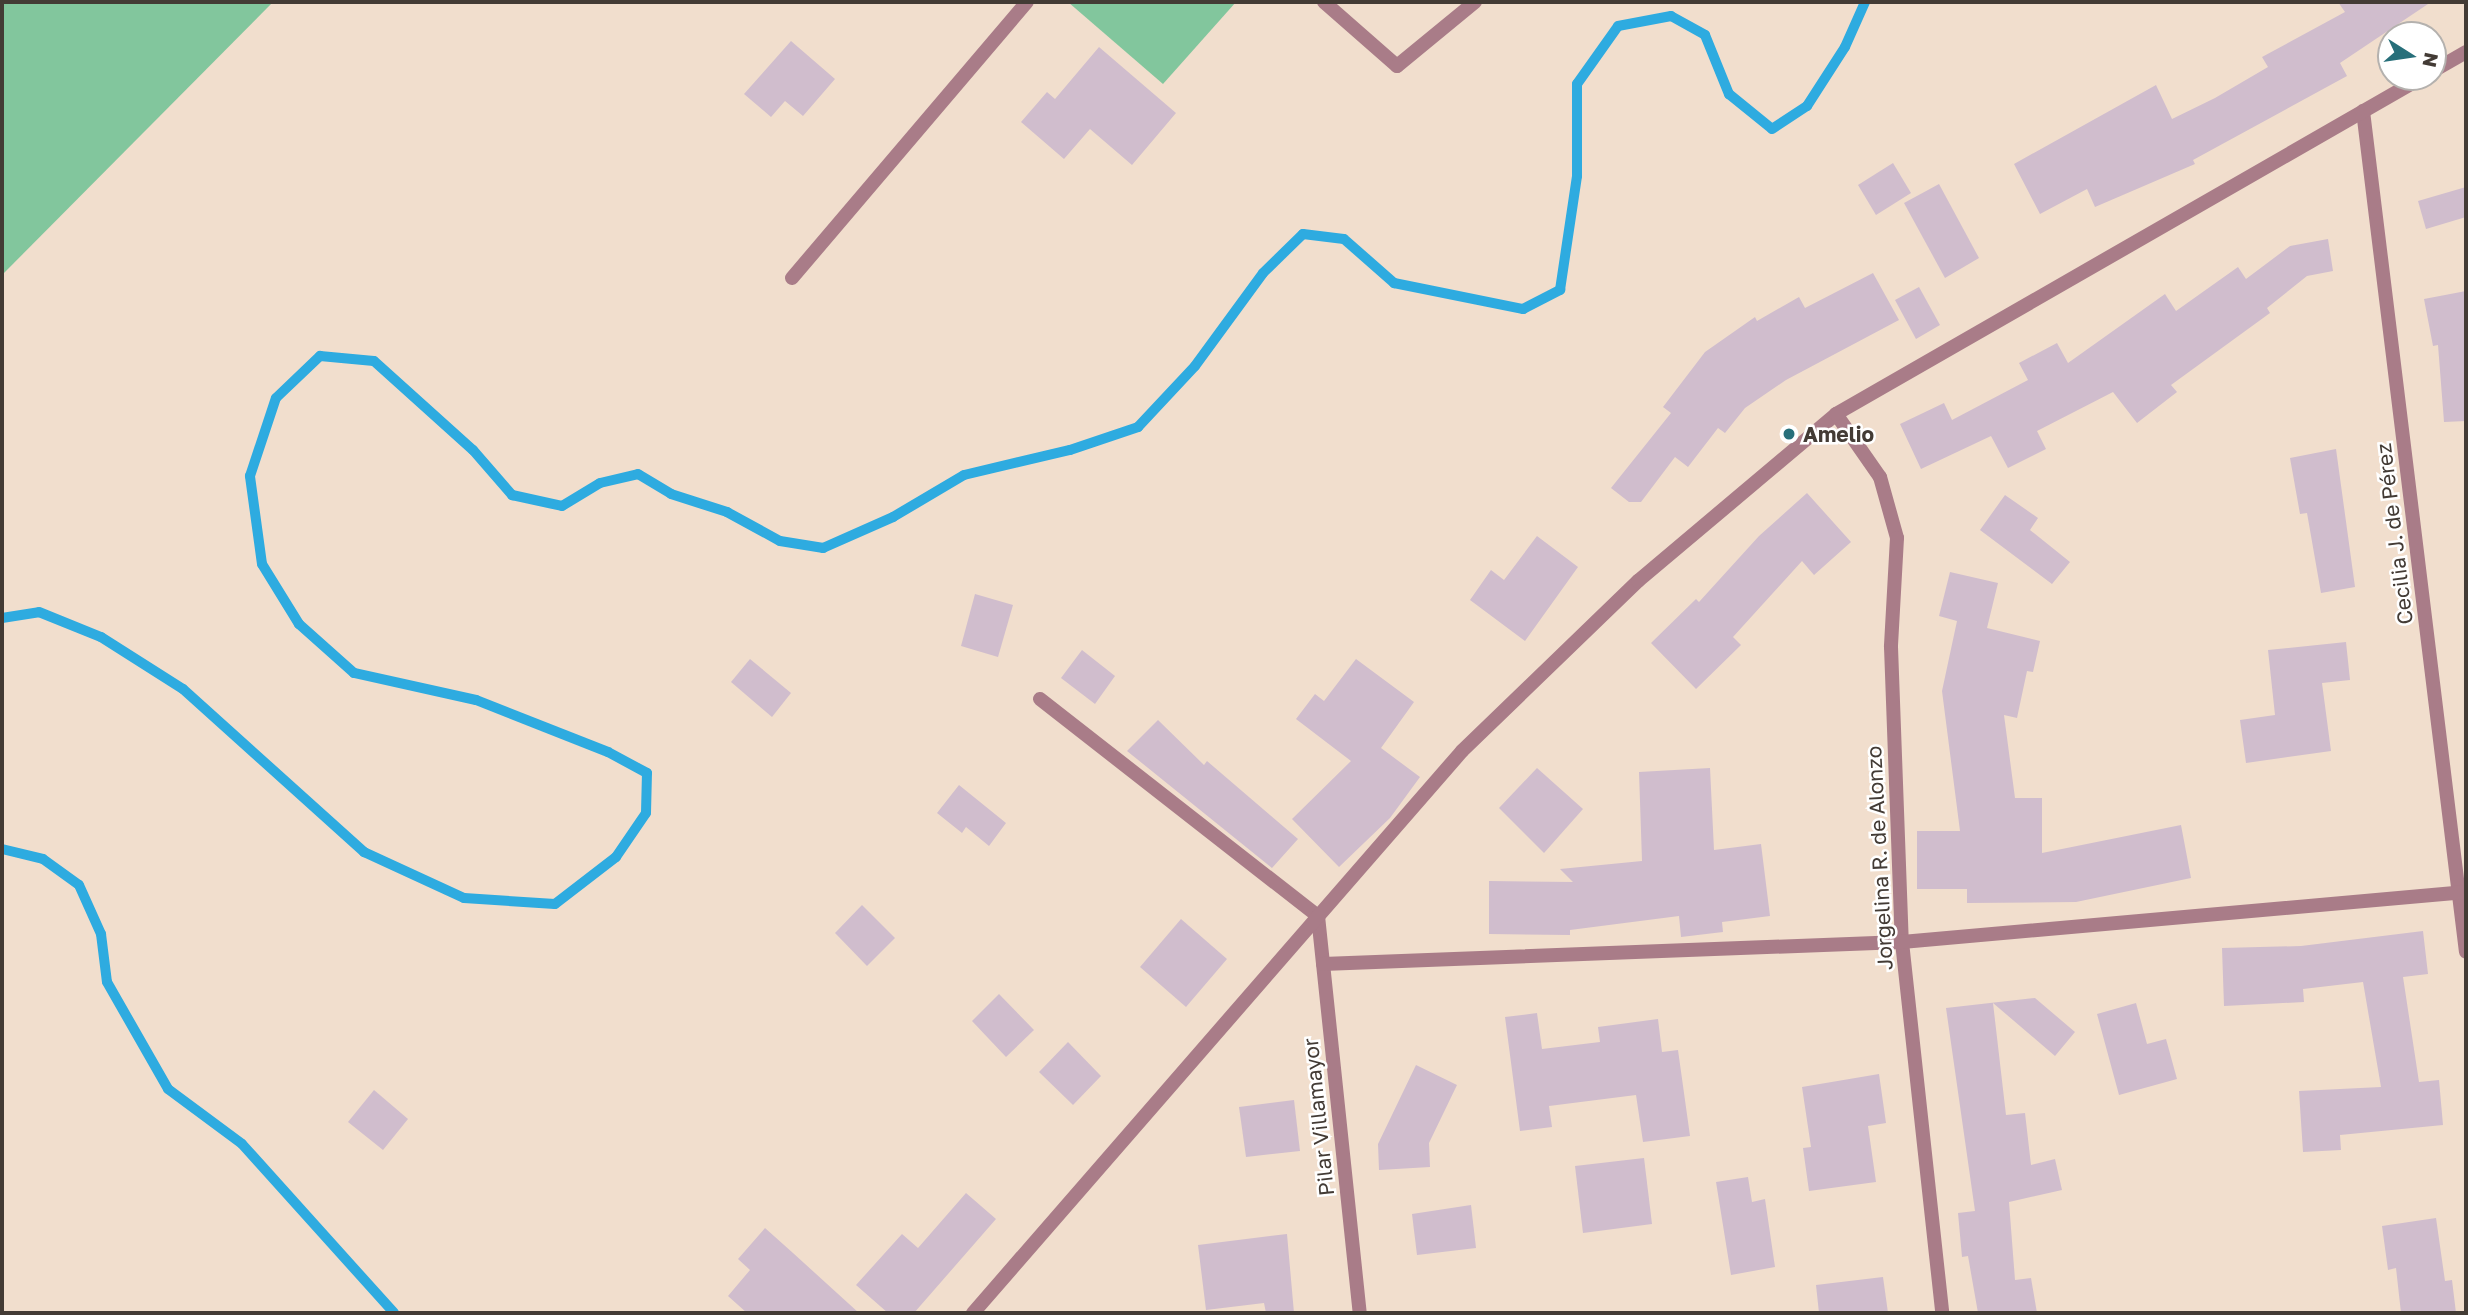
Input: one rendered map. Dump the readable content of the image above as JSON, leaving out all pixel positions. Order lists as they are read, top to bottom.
{
  "streets": {
    "street": ["Cecilia J. de Pérez", "Jorgelina R. de Alonzo", "Pilar Villamayor"]
  },
  "places": ["Amelio"],
  "north": "right"
}
